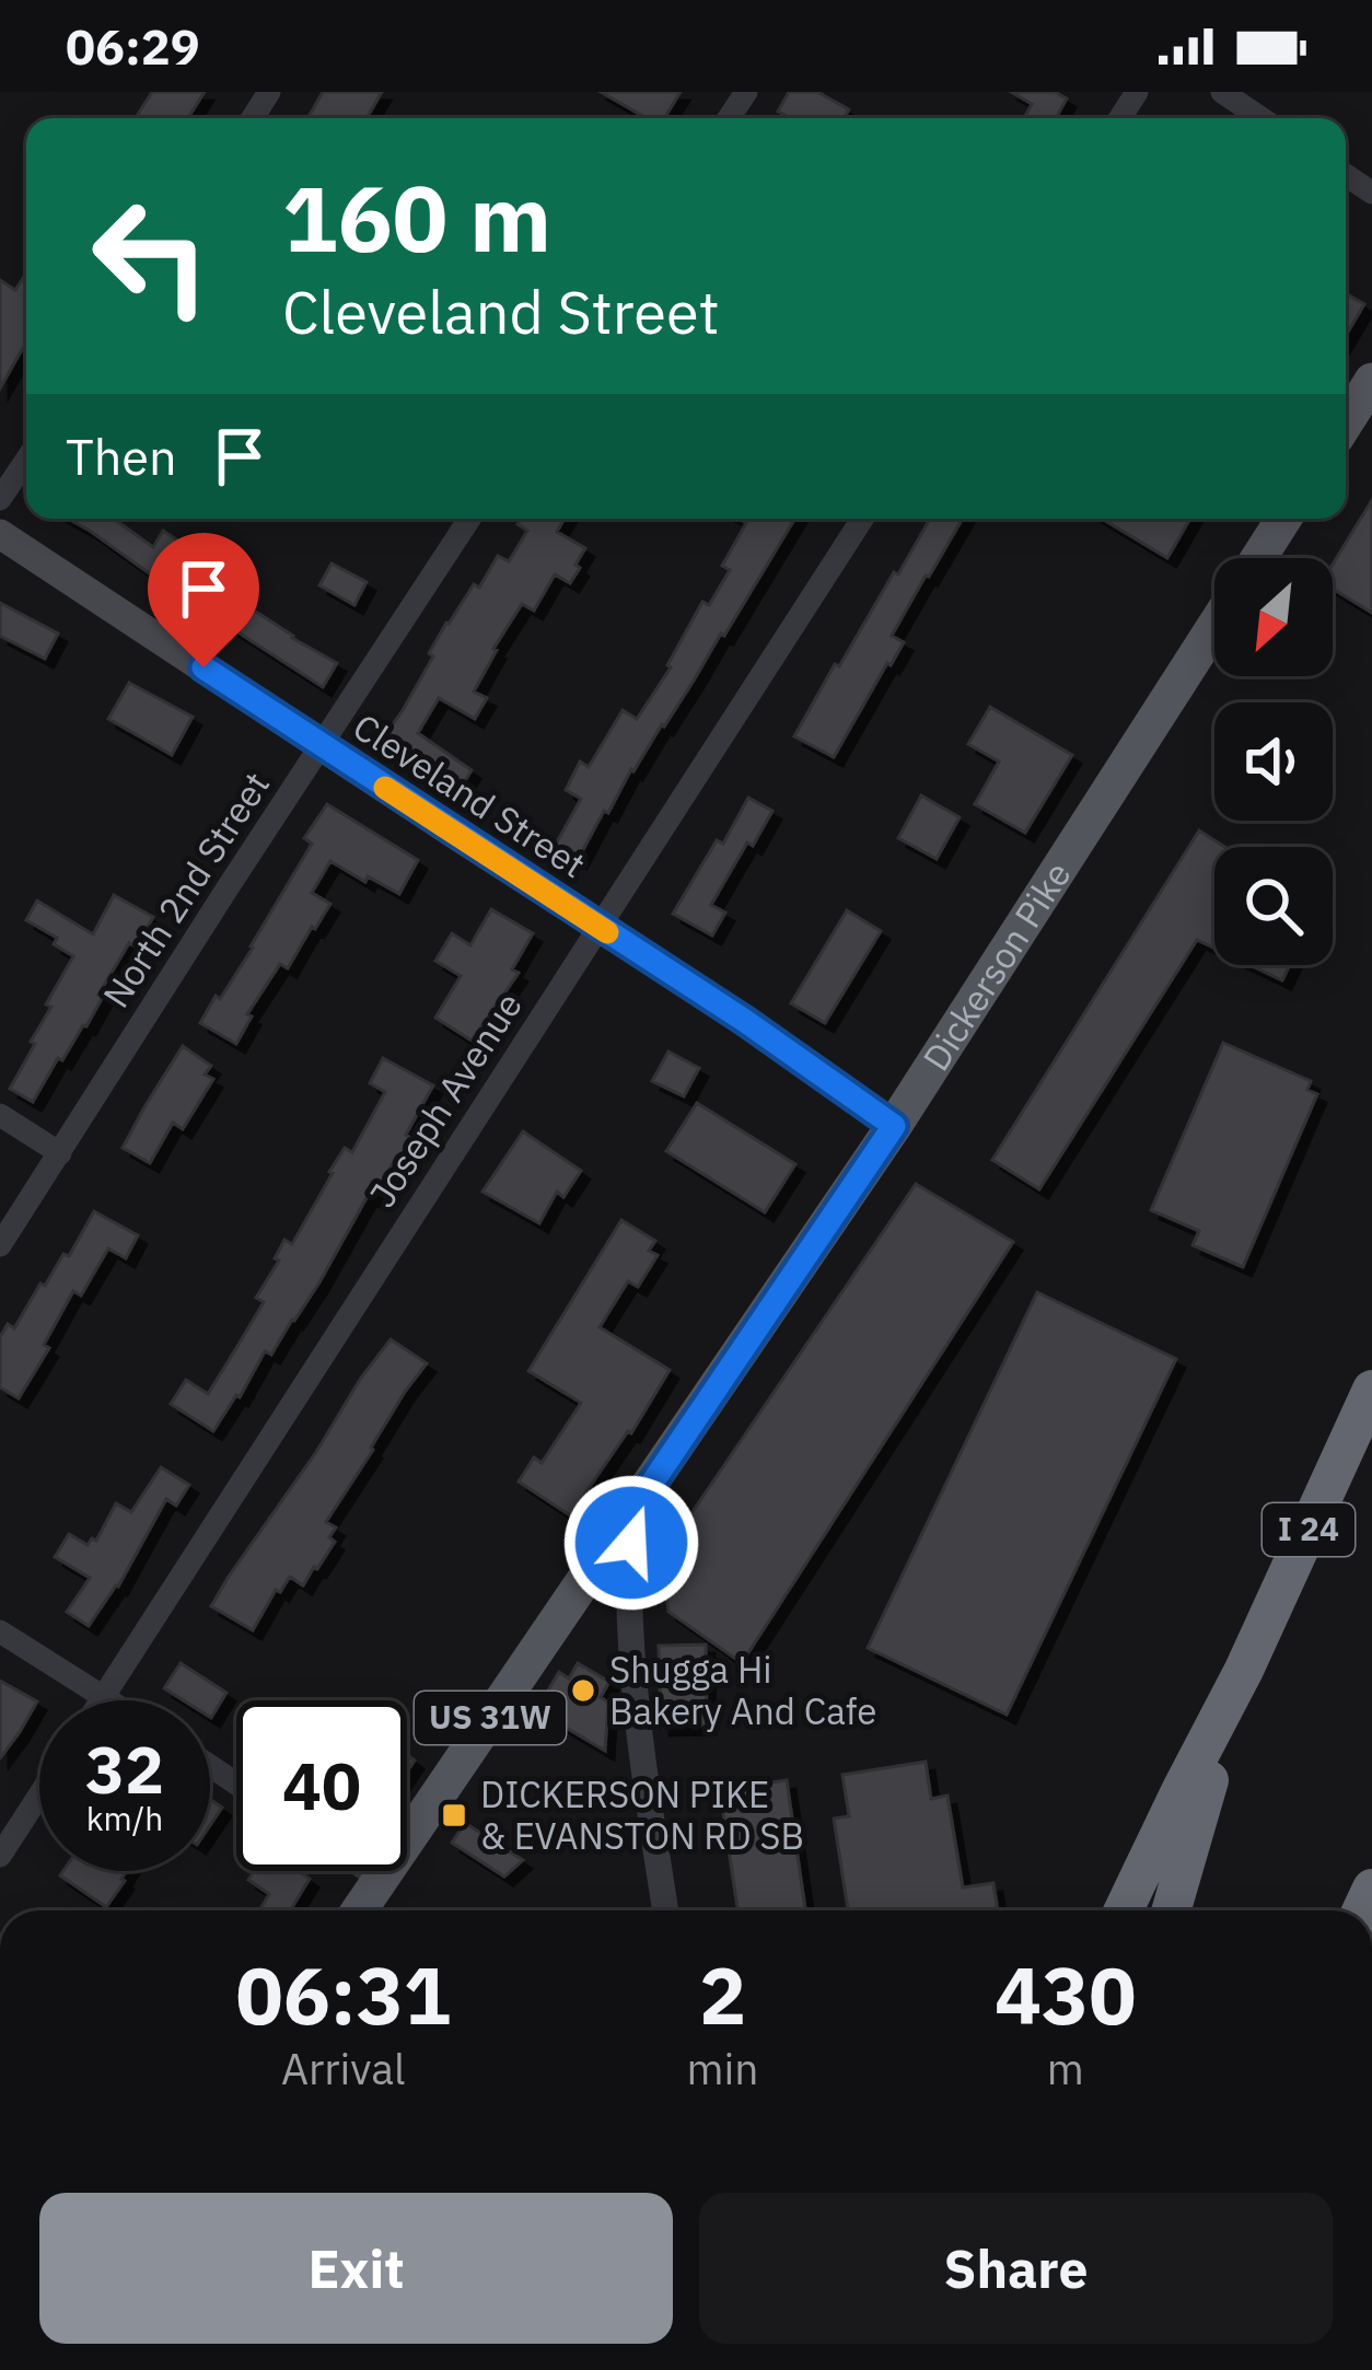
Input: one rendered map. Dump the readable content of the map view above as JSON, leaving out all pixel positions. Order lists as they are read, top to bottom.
{
  "streets": {
    "highway": ["I 24"],
    "main road": ["Cleveland Street", "Dickerson Pike", "US 31W"],
    "street": ["North 2nd Street", "Joseph Avenue"]
  },
  "crossings": [
    ["Cleveland Street", "North 2nd Street"],
    ["Cleveland Street", "Dickerson Pike"],
    ["Cleveland Street", "Joseph Avenue"]
  ],
  "places": {
    "other": ["Shugga Hi Bakery And Cafe"],
    "transit": ["DICKERSON PIKE & EVANSTON RD SB"]
  },
  "north": "bottom left",
  "page": {
    "status": "06:29",
    "turn": ["160 m", "Cleveland Street"],
    "then": "Then",
    "speed": "32 km/h",
    "limit": "40",
    "eta": [
      "06:31",
      "Arrival",
      "2",
      "min",
      "430",
      "m"
    ],
    "buttons": ["Exit", "Share"]
  }
}
